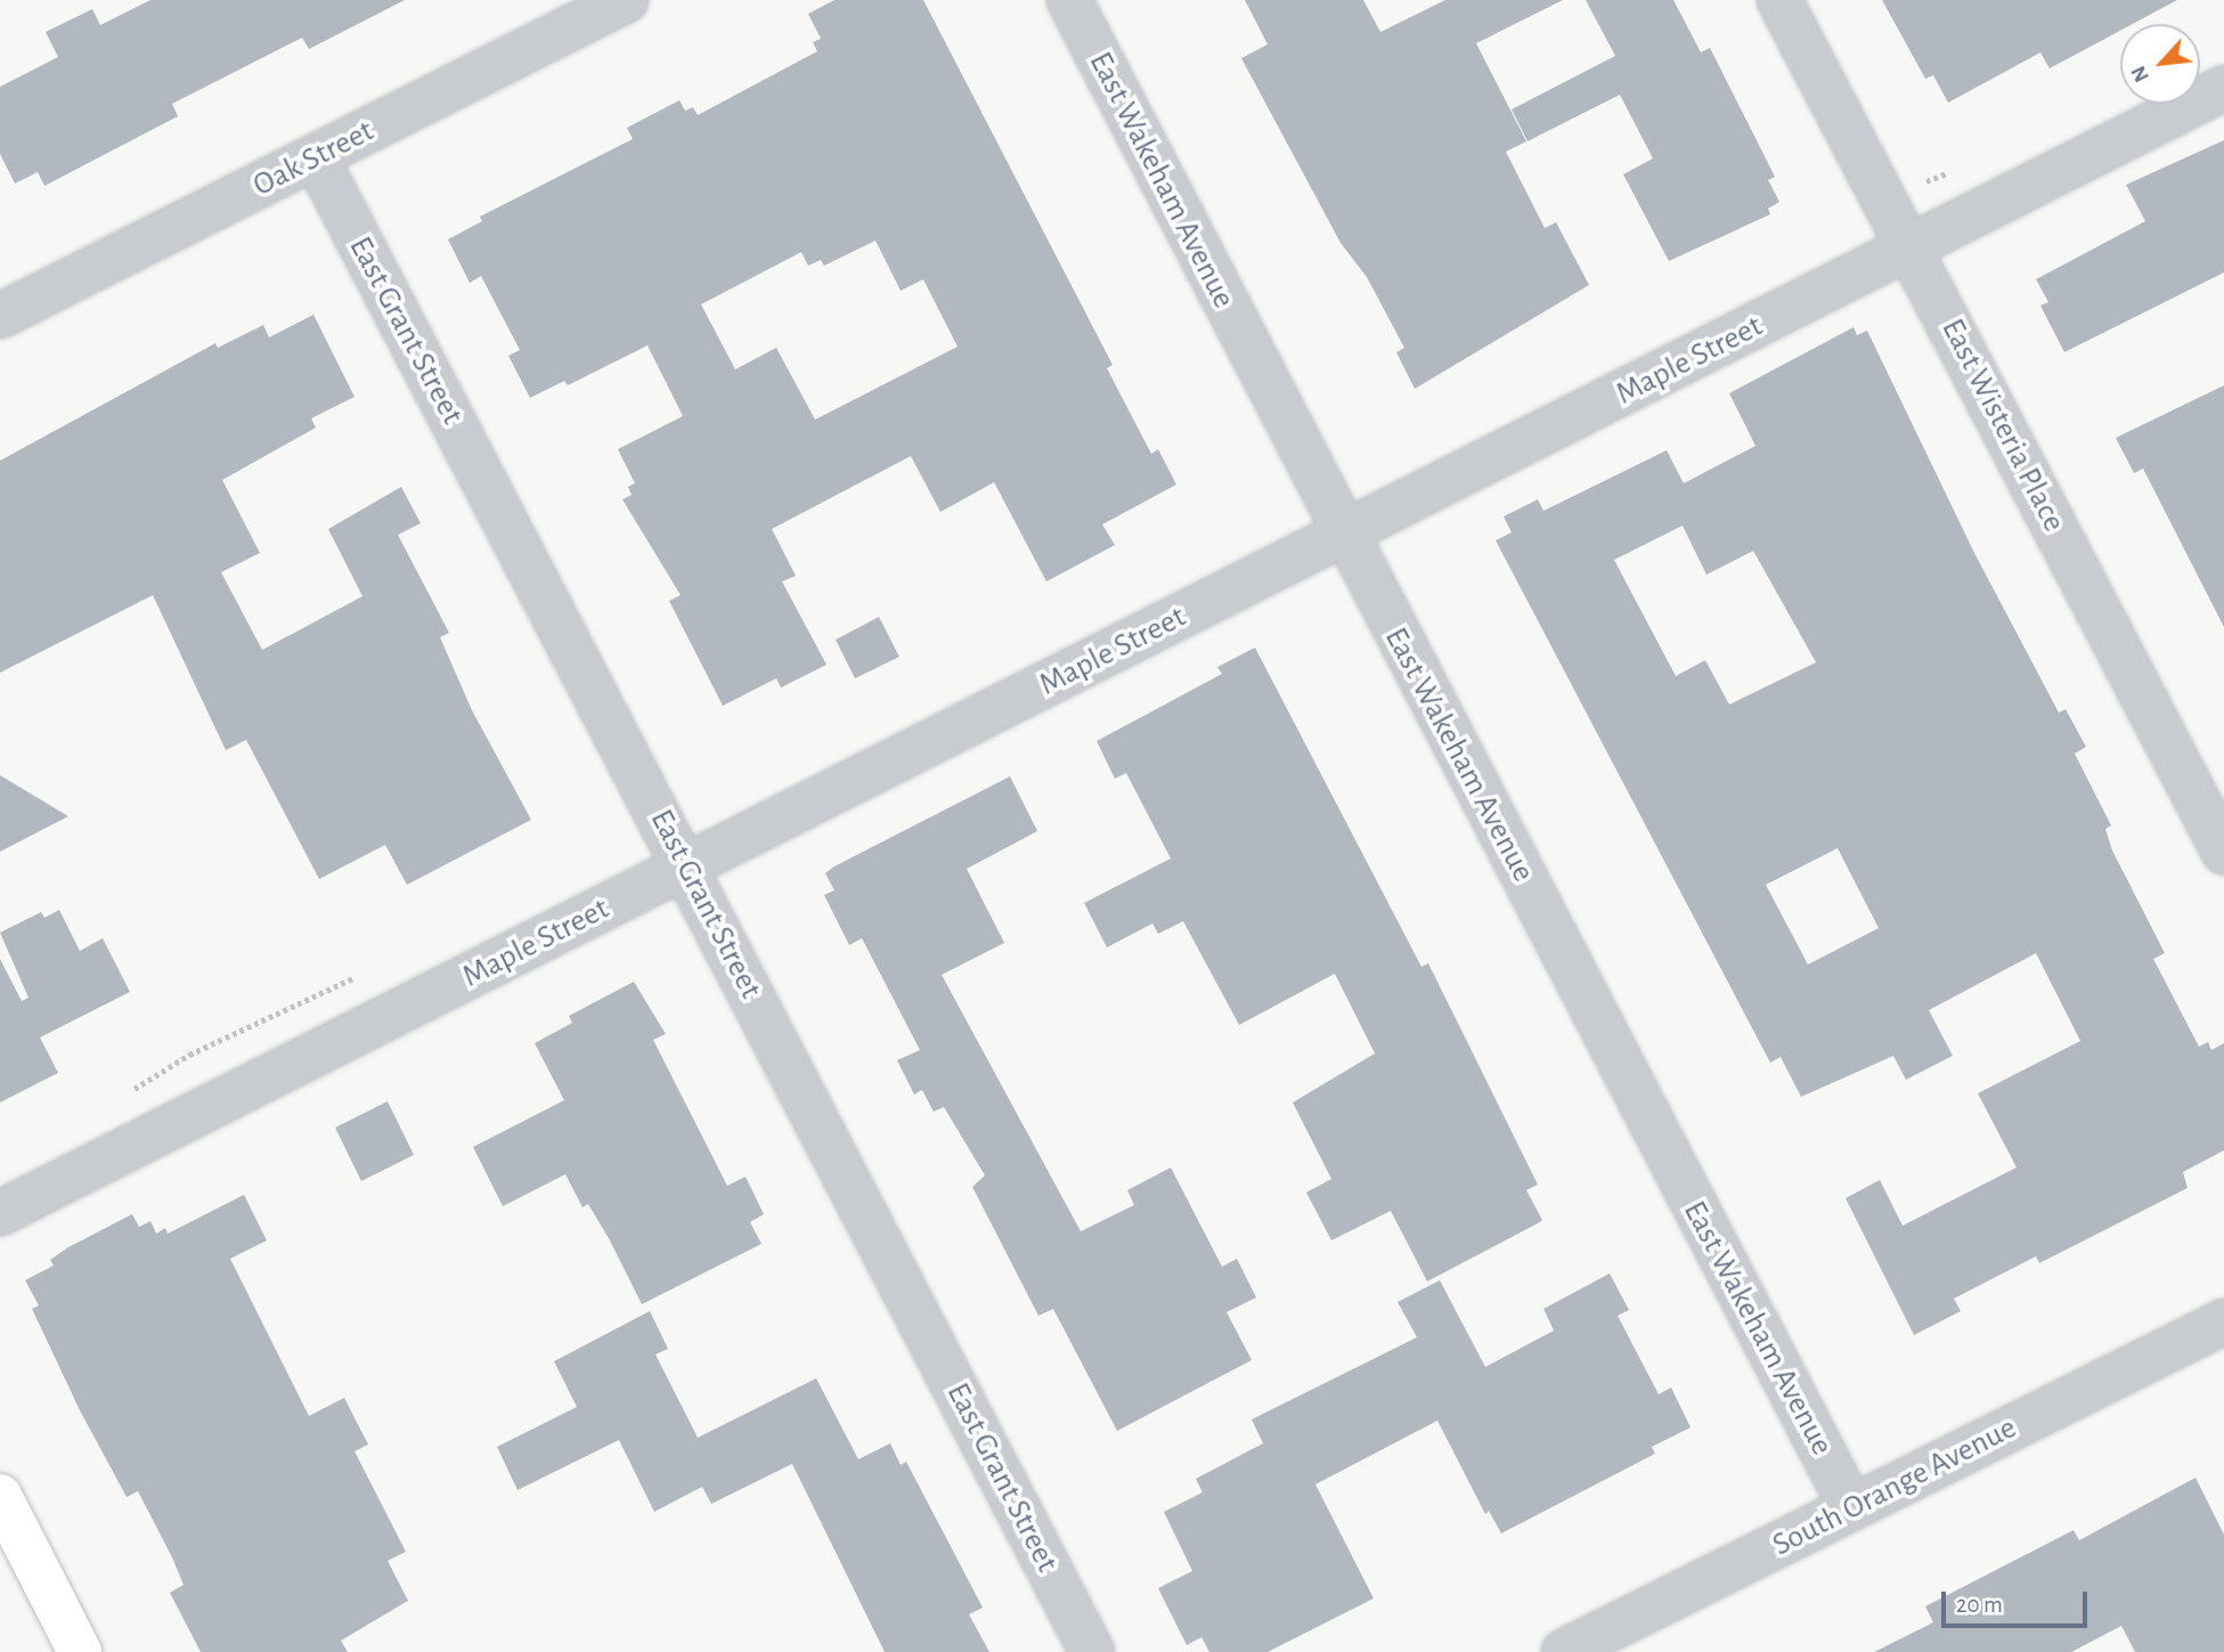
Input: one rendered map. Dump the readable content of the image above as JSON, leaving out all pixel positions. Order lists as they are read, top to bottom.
{
  "streets": {
    "street": [
      "Oak Street",
      "East Wakeham Avenue",
      "East Grant Street",
      "Maple Street",
      "East Wisteria Place",
      "South Orange Avenue"
    ]
  },
  "crossings": [
    ["Oak Street", "East Grant Street"],
    ["East Wakeham Avenue", "Maple Street"],
    ["East Wakeham Avenue", "South Orange Avenue"],
    ["East Grant Street", "Maple Street"],
    ["Maple Street", "East Wisteria Place"]
  ],
  "scale_bar": "20 m",
  "north": "bottom left"
}
